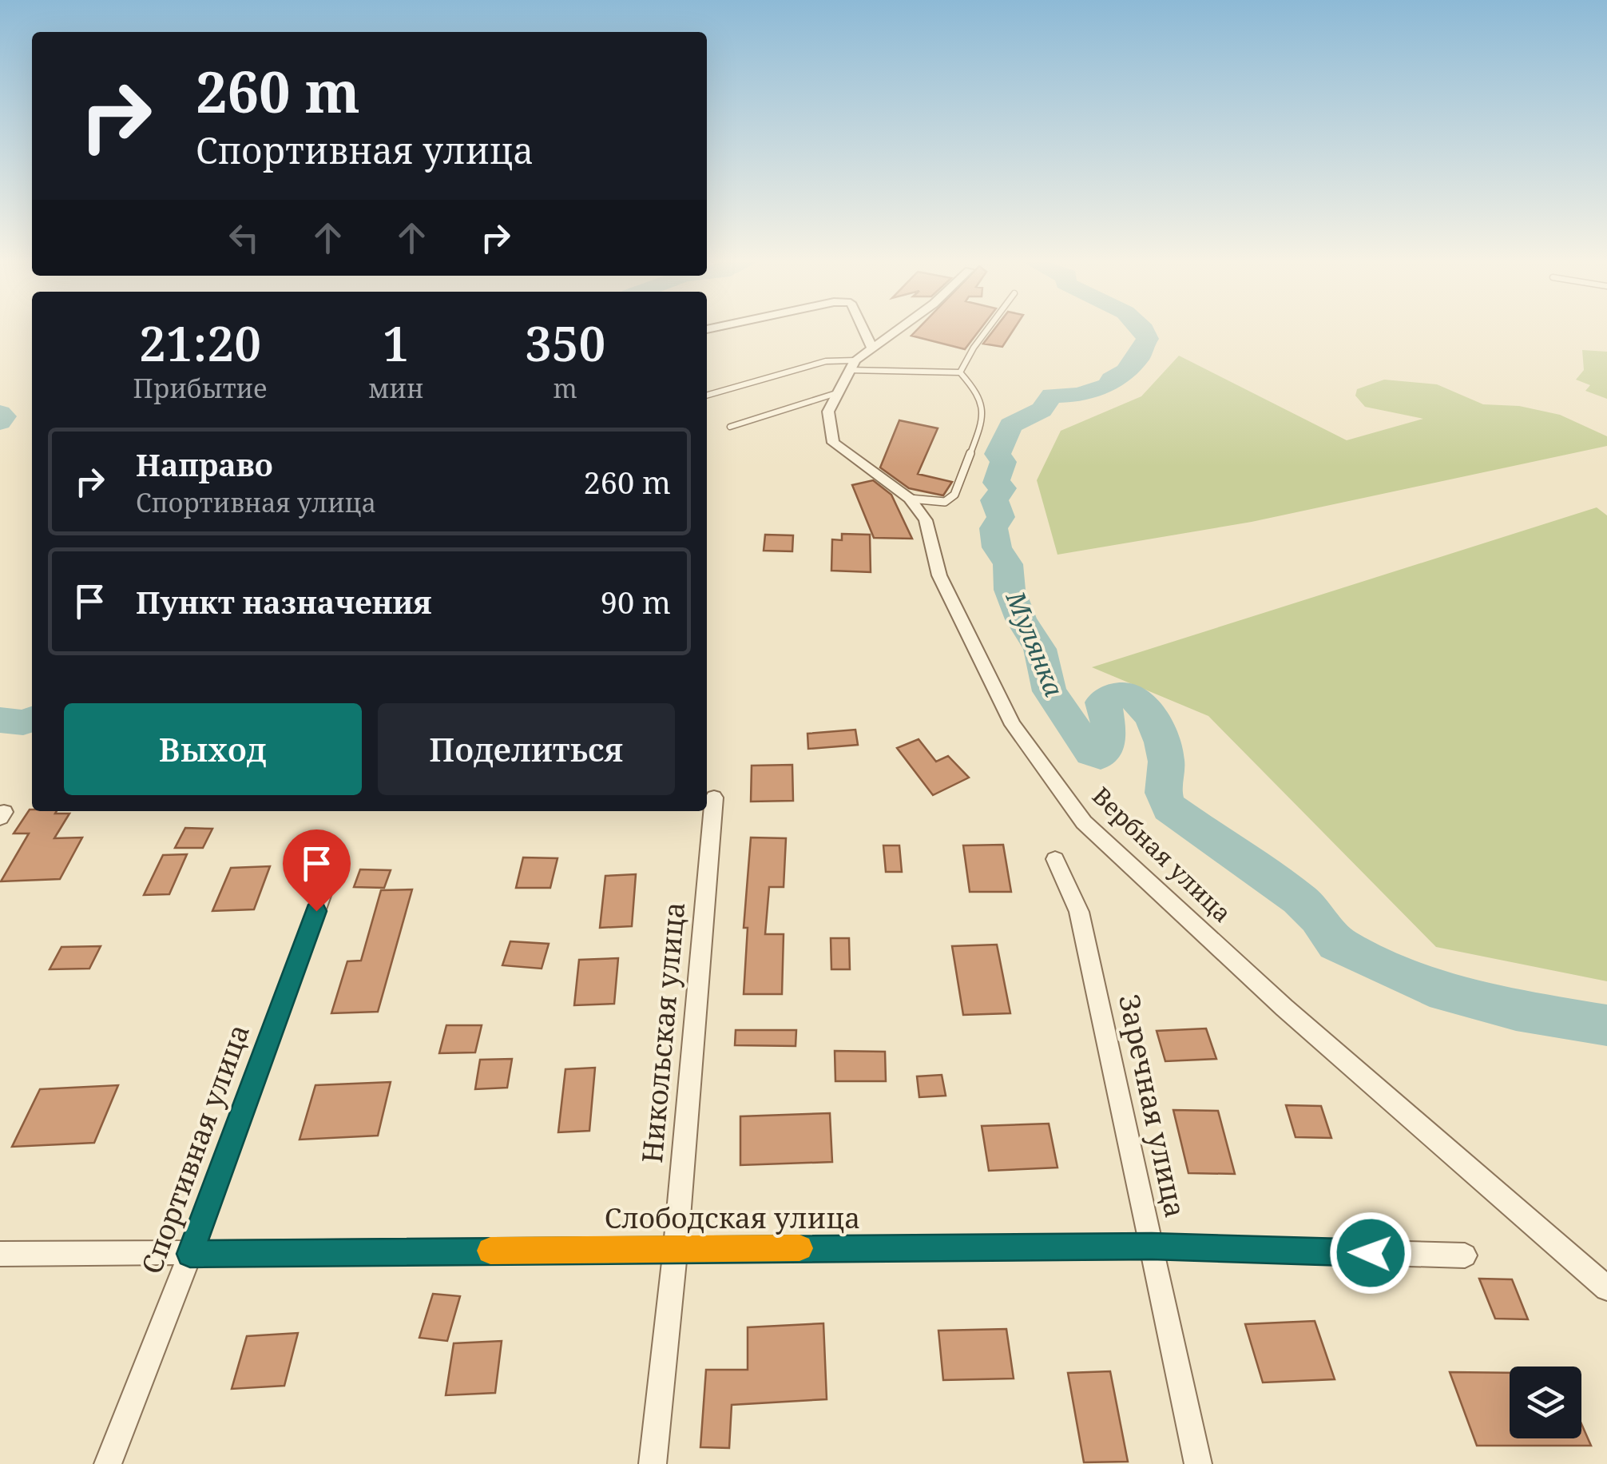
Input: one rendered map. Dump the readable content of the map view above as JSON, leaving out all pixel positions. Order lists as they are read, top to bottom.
{
  "streets": {
    "street": [
      "Вербная улица",
      "Никольская улица",
      "Заречная улица",
      "Спортивная улица",
      "Слободская улица"
    ]
  },
  "crossings": [
    ["Никольская улица", "Слободская улица"],
    ["Заречная улица", "Слободская улица"],
    ["Спортивная улица", "Слободская улица"]
  ],
  "water": ["Мулянка"],
  "page": {
    "turn": ["260 m", "Спортивная улица"],
    "eta": [
      "21:20",
      "Прибытие",
      "1",
      "мин",
      "350",
      "m"
    ],
    "list": [
      {
        "name": "Направо",
        "note": "Спортивная улица",
        "value": "260 m"
      },
      {
        "name": "Пункт назначения",
        "value": "90 m"
      }
    ],
    "buttons": ["Выход", "Поделиться"]
  }
}
